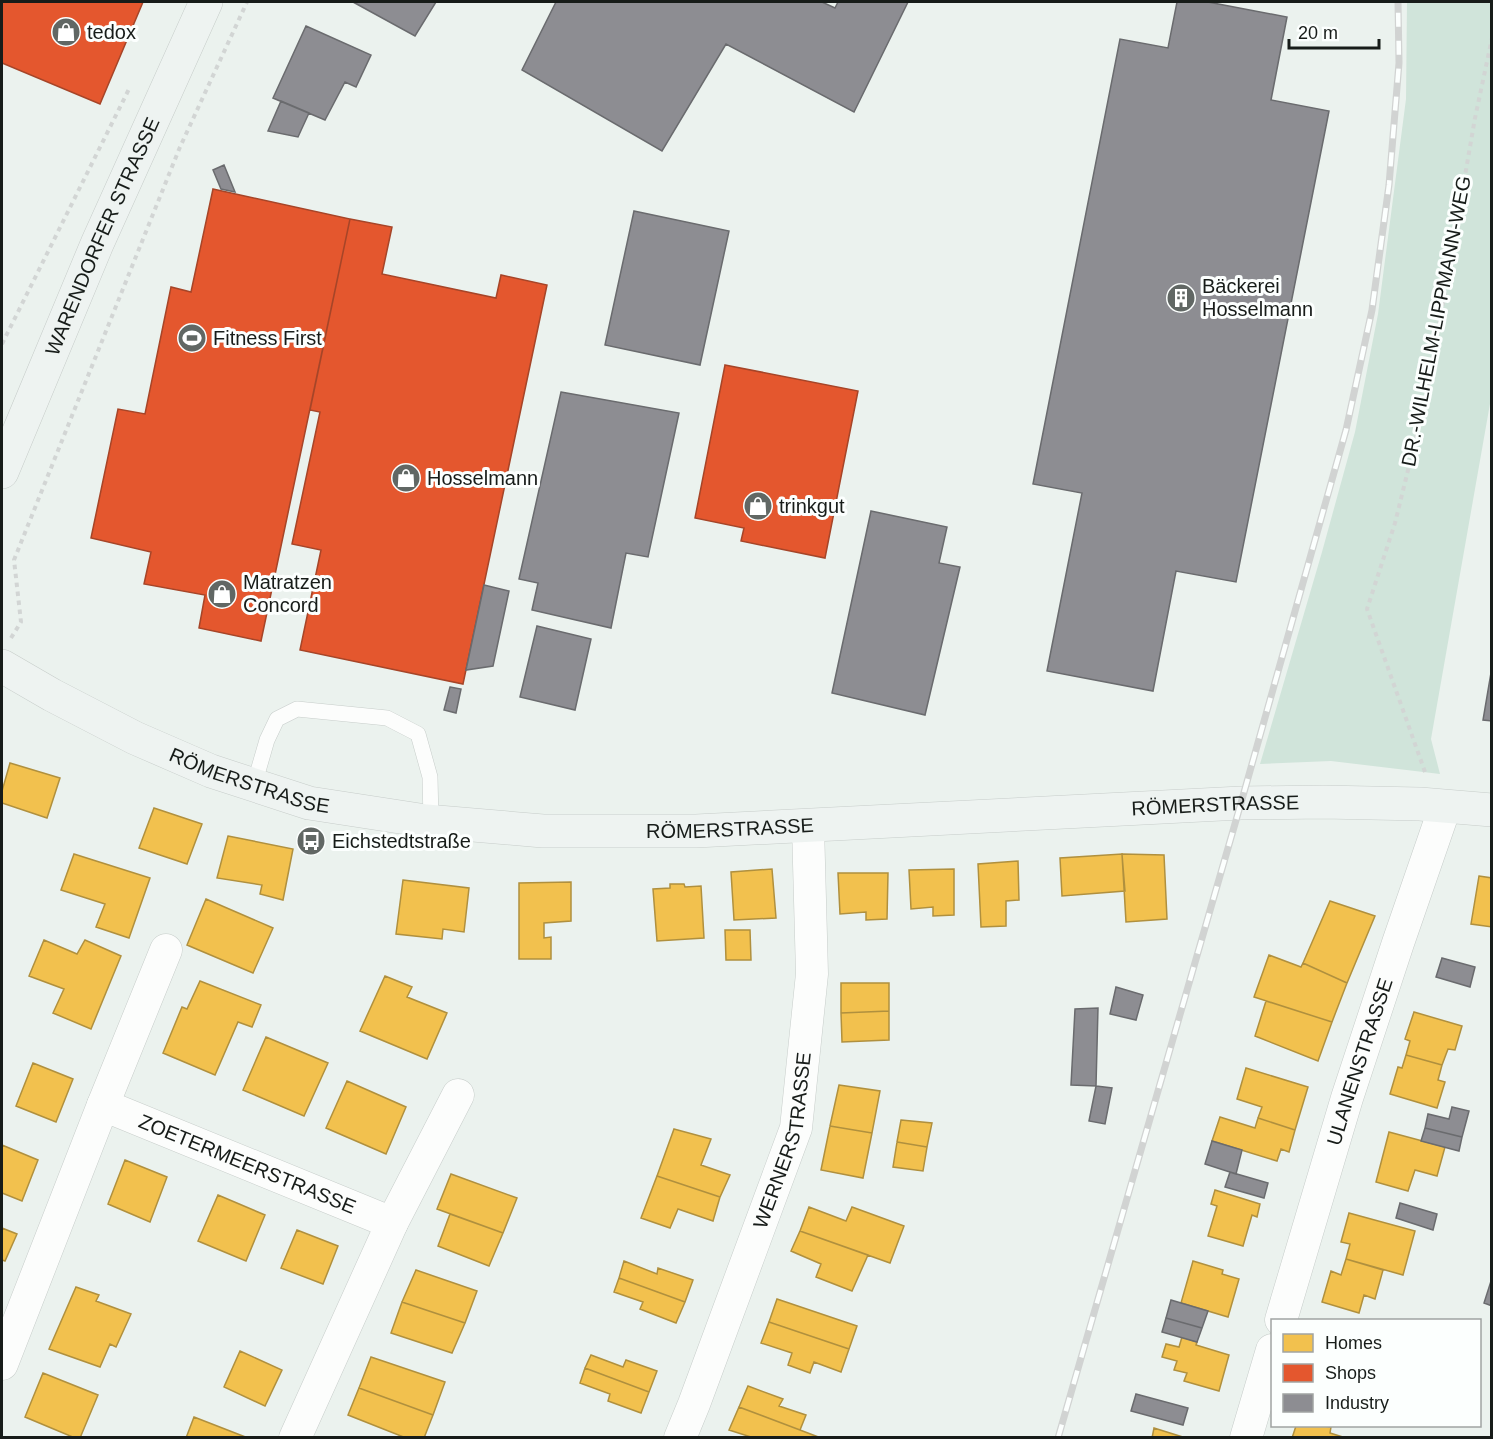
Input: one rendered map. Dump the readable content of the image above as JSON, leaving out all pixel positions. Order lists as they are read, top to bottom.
{
  "streets": {
    "main road": ["WARENDORFER STRASSE", "RÖMERSTRASSE"],
    "street": ["ULANENSTRASSE", "WERNERSTRASSE", "ZOETERMEERSTRASSE"],
    "path": ["DR.-WILHELM-LIPPMANN-WEG"]
  },
  "crossings": [
    ["RÖMERSTRASSE", "ULANENSTRASSE"],
    ["RÖMERSTRASSE", "WERNERSTRASSE"]
  ],
  "places": {
    "shop": [
      "tedox",
      "Hosselmann",
      "trinkgut",
      "Matratzen Concord"
    ],
    "building": ["Bäckerei Hosselmann"],
    "sports": ["Fitness First"],
    "bus stop": ["Eichstedtstraße"]
  },
  "legend": ["Homes", "Shops", "Industry"],
  "scale_bar": "20 m"
}
